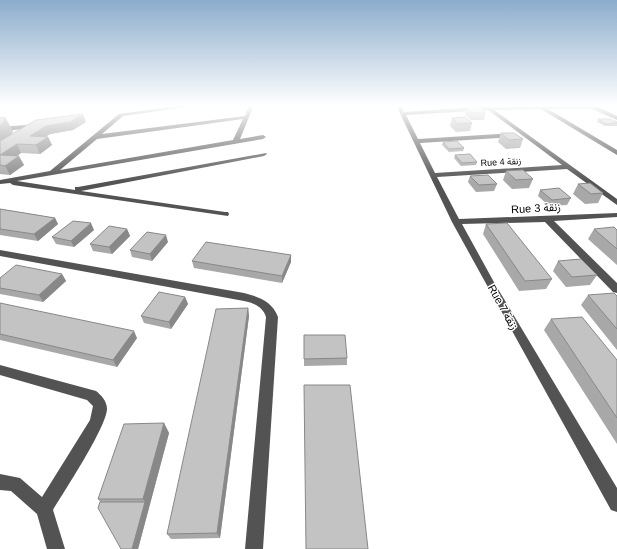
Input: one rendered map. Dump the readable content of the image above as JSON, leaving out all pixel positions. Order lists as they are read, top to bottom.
{
  "streets": {
    "street": ["Rue 4 زنقة", "Rue 3 زنقة", "Rue 7 زنقة"]
  },
  "crossings": [
    ["Rue 4 زنقة", "Rue 7 زنقة"],
    ["Rue 3 زنقة", "Rue 7 زنقة"]
  ]
}
